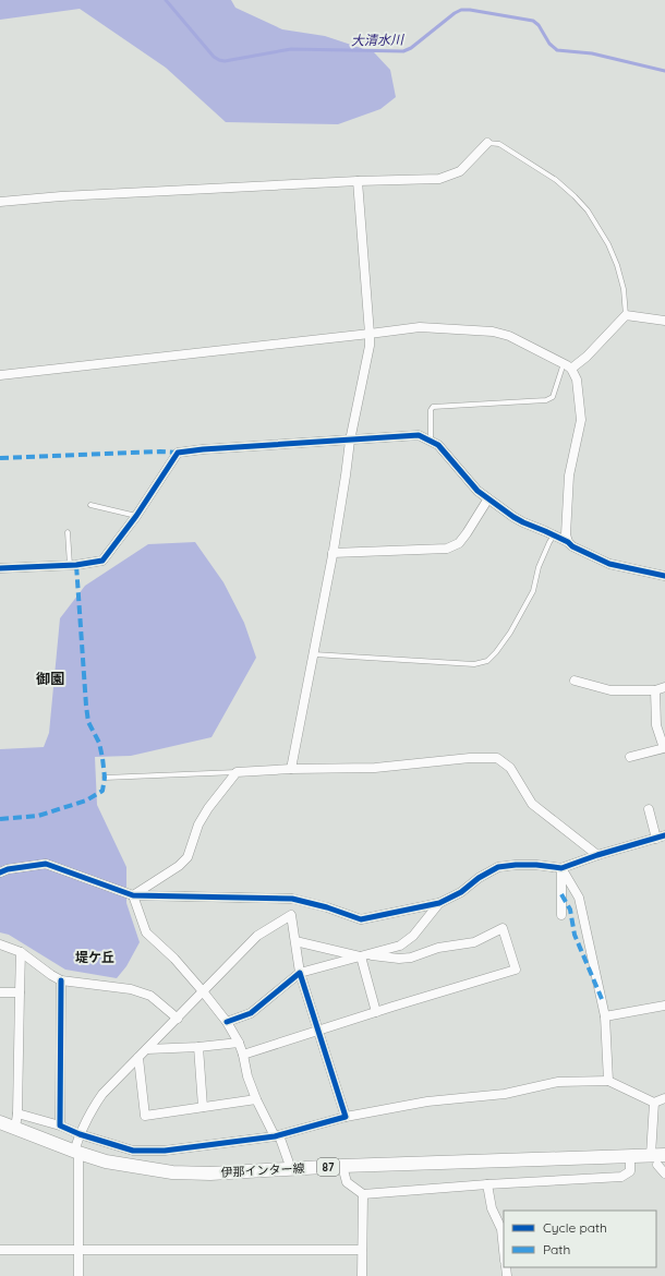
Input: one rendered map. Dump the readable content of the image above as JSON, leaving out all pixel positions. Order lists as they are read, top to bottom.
{
  "streets": {
    "main road": ["87", "伊那インター線"]
  },
  "districts": ["御園", "堤ケ丘"],
  "water": ["大清水川"],
  "legend": ["Cycle path", "Path"]
}
